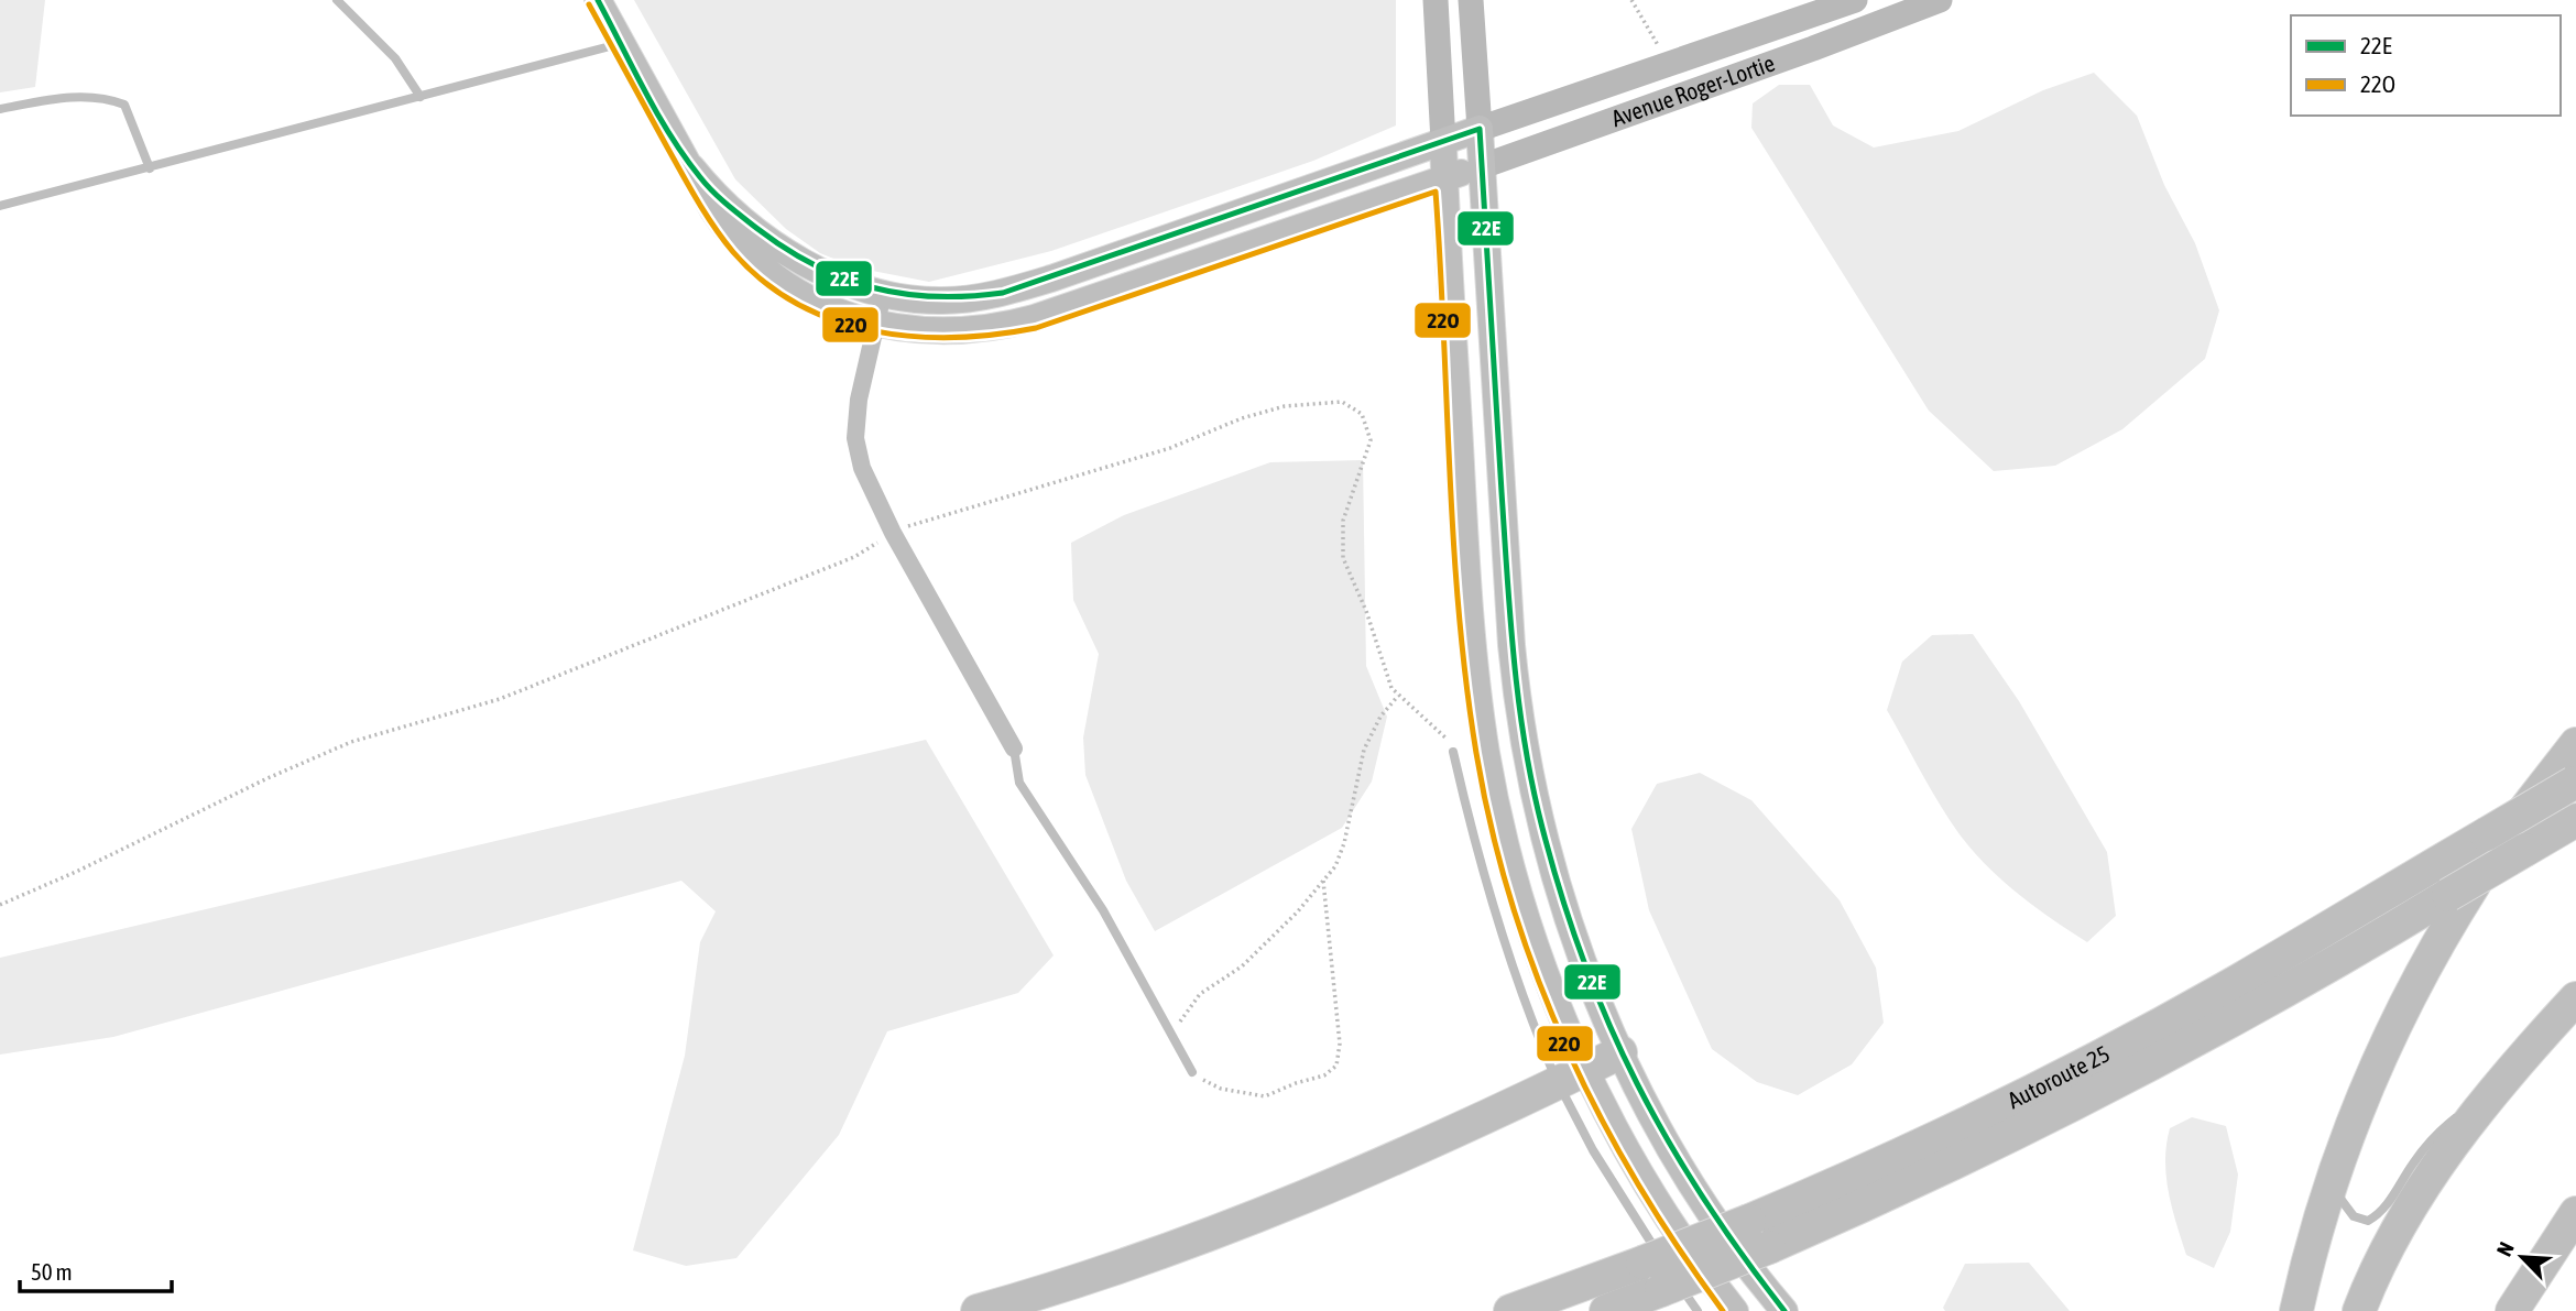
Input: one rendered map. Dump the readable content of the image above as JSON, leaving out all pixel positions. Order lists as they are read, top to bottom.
{
  "streets": {
    "highway": ["Autoroute 25"],
    "main road": ["Avenue Roger-Lortie"]
  },
  "lines": ["transit line 22E", "transit line 22O"],
  "legend": ["22E", "22O"],
  "scale_bar": "50 m",
  "north": "top left"
}
